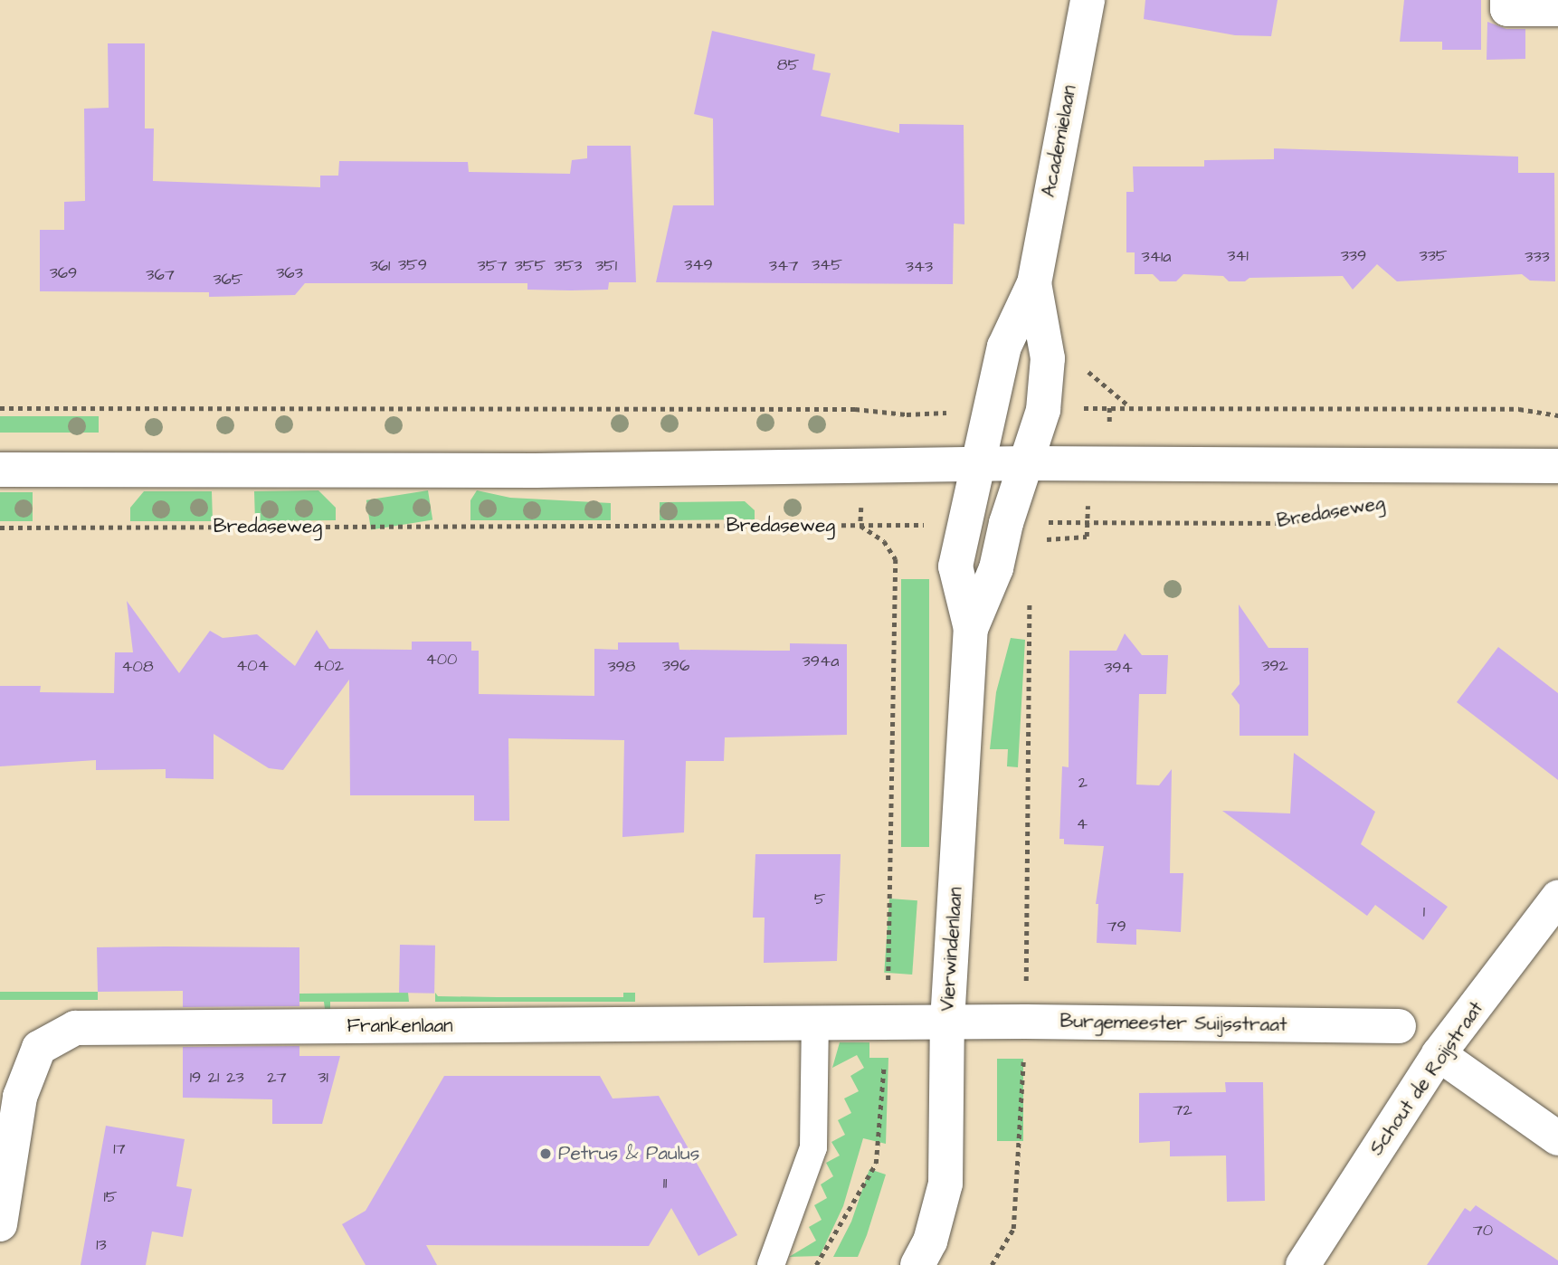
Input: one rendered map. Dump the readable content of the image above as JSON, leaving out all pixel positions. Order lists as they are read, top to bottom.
{
  "streets": {
    "street": [
      "Academielaan",
      "Bredaseweg",
      "Vierwindenlaan",
      "Burgemeester Suijsstraat",
      "Frankenlaan",
      "Schout de Roijstraat"
    ]
  },
  "crossings": [
    ["Academielaan", "Bredaseweg"],
    ["Academielaan", "Vierwindenlaan"],
    ["Bredaseweg", "Vierwindenlaan"],
    ["Vierwindenlaan", "Burgemeester Suijsstraat"],
    ["Vierwindenlaan", "Frankenlaan"],
    ["Burgemeester Suijsstraat", "Frankenlaan"]
  ],
  "places": ["Petrus & Paulus"],
  "house_numbers": [
    "85",
    "341",
    "339",
    "335",
    "341a",
    "333",
    "359",
    "349",
    "345",
    "361",
    "357",
    "355",
    "353",
    "351",
    "347",
    "343",
    "369",
    "363",
    "367",
    "365",
    "400",
    "394a",
    "404",
    "402",
    "396",
    "392",
    "408",
    "398",
    "394",
    "2",
    "4",
    "5",
    "1",
    "79",
    "19",
    "21",
    "23",
    "27",
    "31",
    "72",
    "17",
    "11",
    "15",
    "70",
    "13"
  ]
}
